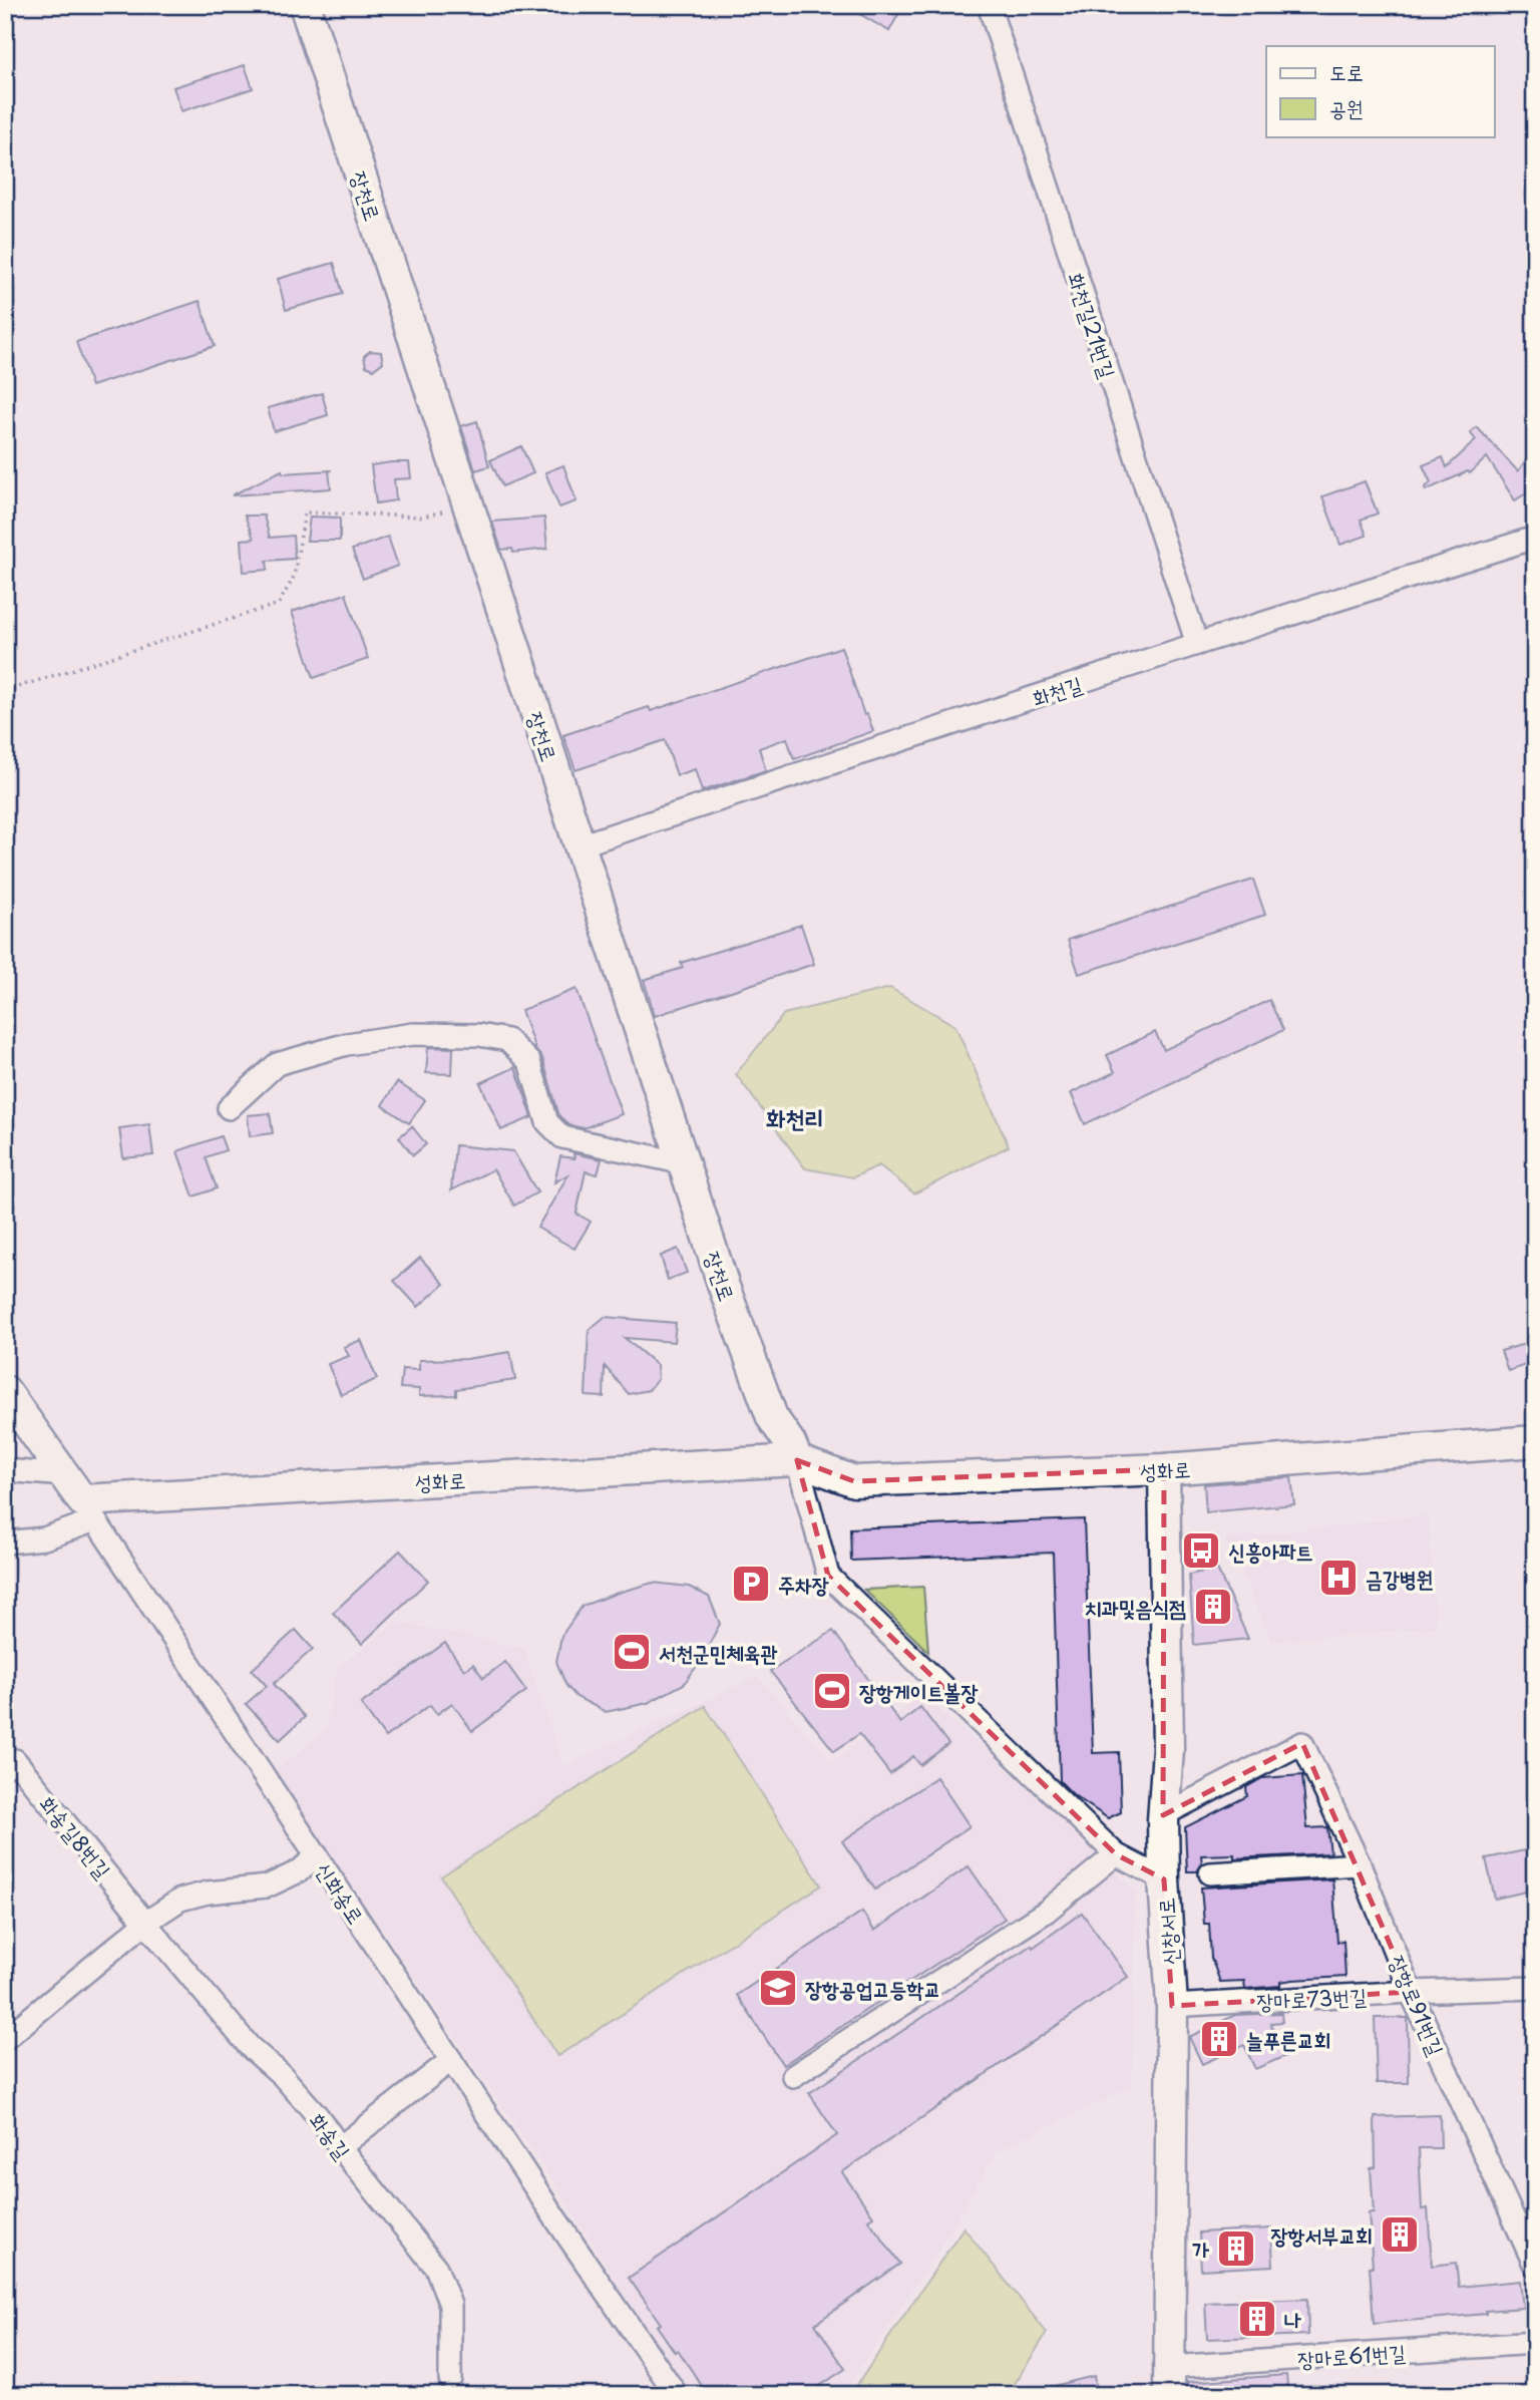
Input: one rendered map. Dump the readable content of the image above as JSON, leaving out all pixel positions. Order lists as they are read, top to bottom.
{
  "streets": {
    "main road": [
      "장천로",
      "성화로",
      "신화송로",
      "신창서로"
    ],
    "street": [
      "화천길21번길",
      "화천길",
      "화송길8번길",
      "장마로73번길",
      "장항로91번길",
      "화송길",
      "장마로61번길"
    ]
  },
  "crossings": [
    ["장천로", "화천길"],
    ["장천로", "성화로"],
    ["화천길21번길", "화천길"],
    ["성화로", "신화송로"],
    ["성화로", "신창서로"],
    ["화송길8번길", "화송길"],
    ["신창서로", "장마로73번길"],
    ["신창서로", "장항로91번길"],
    ["신창서로", "장마로61번길"],
    ["장마로73번길", "장항로91번길"]
  ],
  "districts": ["화천리"],
  "places": {
    "bus stop": ["신흥아파트"],
    "hospital": ["금강병원"],
    "parking": ["주차장"],
    "building": [
      "치과및음식점",
      "늘푸른교회",
      "장항서부교회",
      "가",
      "나"
    ],
    "sports": ["서천군민체육관", "장항게이트볼장"],
    "school or university": ["장항공업고등학교"]
  },
  "legend": ["도로", "공원"]
}
